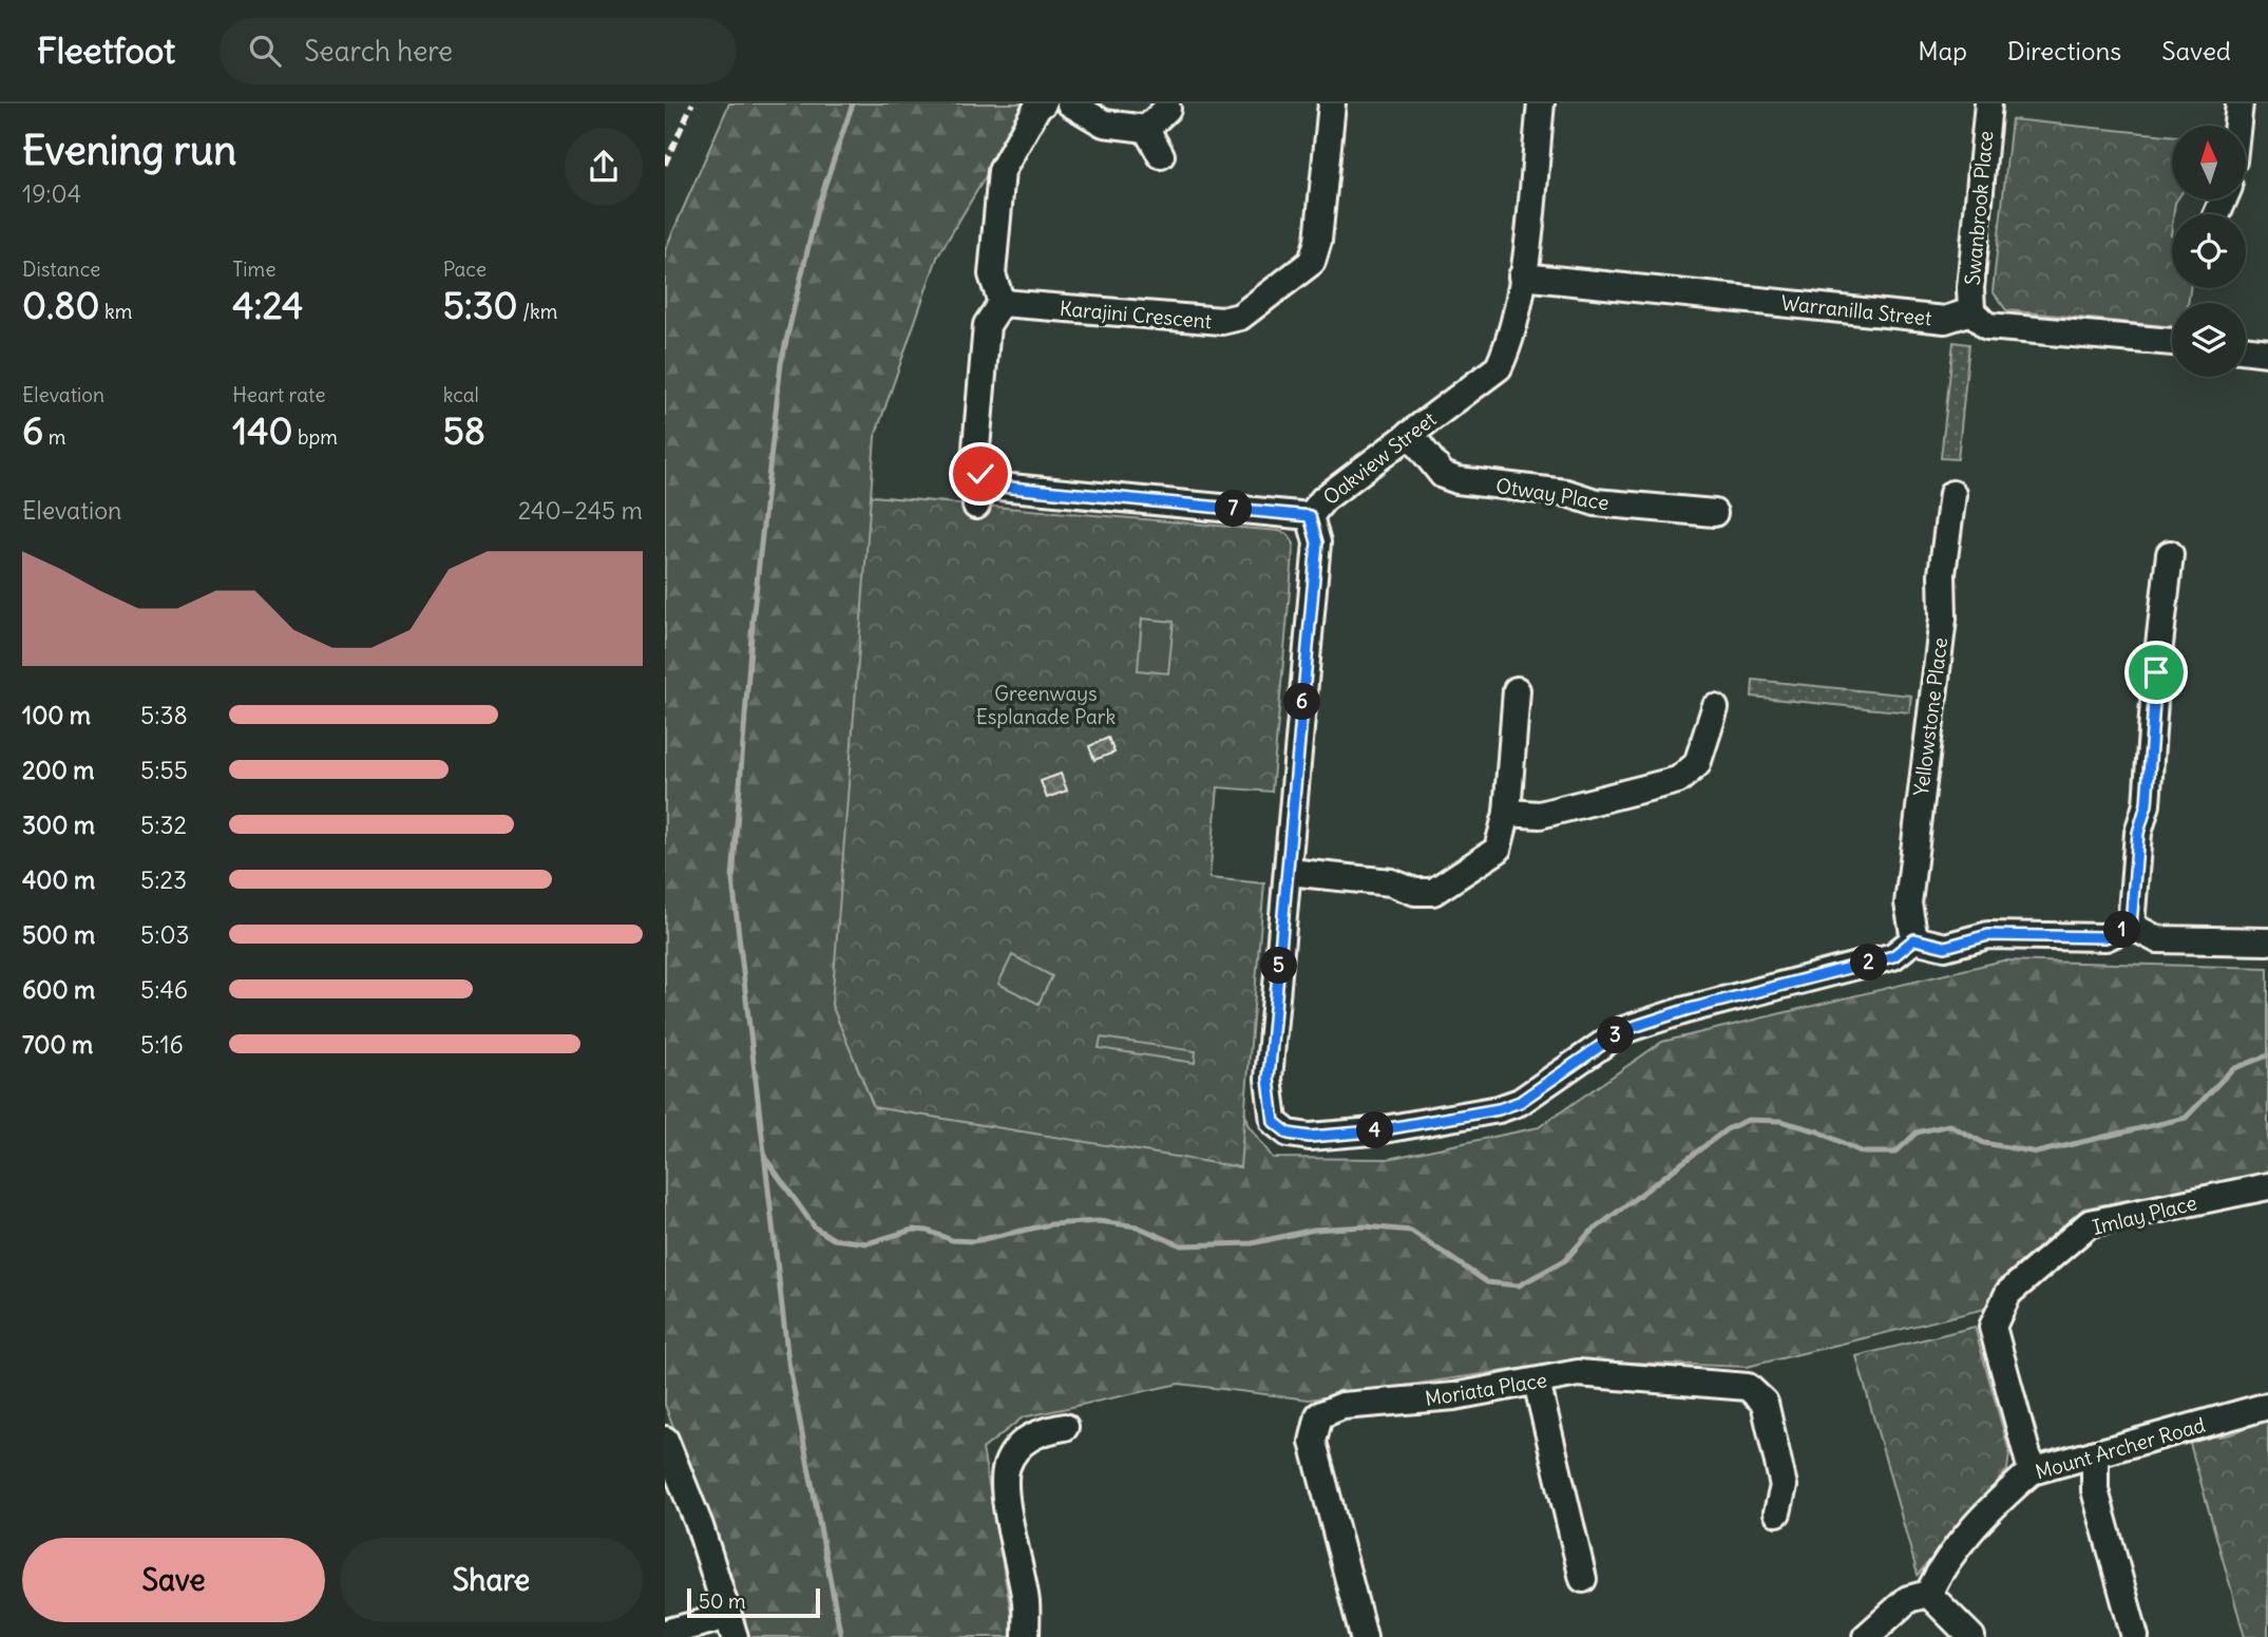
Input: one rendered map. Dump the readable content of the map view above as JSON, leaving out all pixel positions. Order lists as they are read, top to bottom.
{
  "streets": {
    "street": [
      "Swanbrook Place",
      "Warranilla Street",
      "Karajini Crescent",
      "Oakview Street",
      "Otway Place",
      "Yellowstone Place",
      "Imlay Place",
      "Moriata Place",
      "Mount Archer Road"
    ]
  },
  "crossings": [
    ["Swanbrook Place", "Warranilla Street"],
    ["Warranilla Street", "Oakview Street"],
    ["Oakview Street", "Otway Place"],
    ["Imlay Place", "Mount Archer Road"]
  ],
  "parks": ["Greenways Esplanade Park"],
  "scale_bar": "50 m",
  "north": "top",
  "page": {
    "header": "Fleetfoot",
    "search": "Search here",
    "nav": ["Map", "Directions", "Saved"],
    "heading": ["Evening run", "19:04"],
    "stats": [
      ["Distance", "0.80 km"],
      ["Time", "4:24"],
      ["Pace", "5:30 /km"],
      ["Elevation", "6 m"],
      ["Heart rate", "140 bpm"],
      ["kcal", "58"]
    ],
    "chart": ["Elevation", "240–245 m"],
    "pins": [
      "7",
      "6",
      "1",
      "2",
      "5",
      "3",
      "4"
    ],
    "list": [
      {
        "name": "100 m",
        "note": "5:38"
      },
      {
        "name": "200 m",
        "note": "5:55"
      },
      {
        "name": "300 m",
        "note": "5:32"
      },
      {
        "name": "400 m",
        "note": "5:23"
      },
      {
        "name": "500 m",
        "note": "5:03"
      },
      {
        "name": "600 m",
        "note": "5:46"
      },
      {
        "name": "700 m",
        "note": "5:16"
      }
    ],
    "buttons": ["Save", "Share"],
    "scale": "50 m"
  }
}
